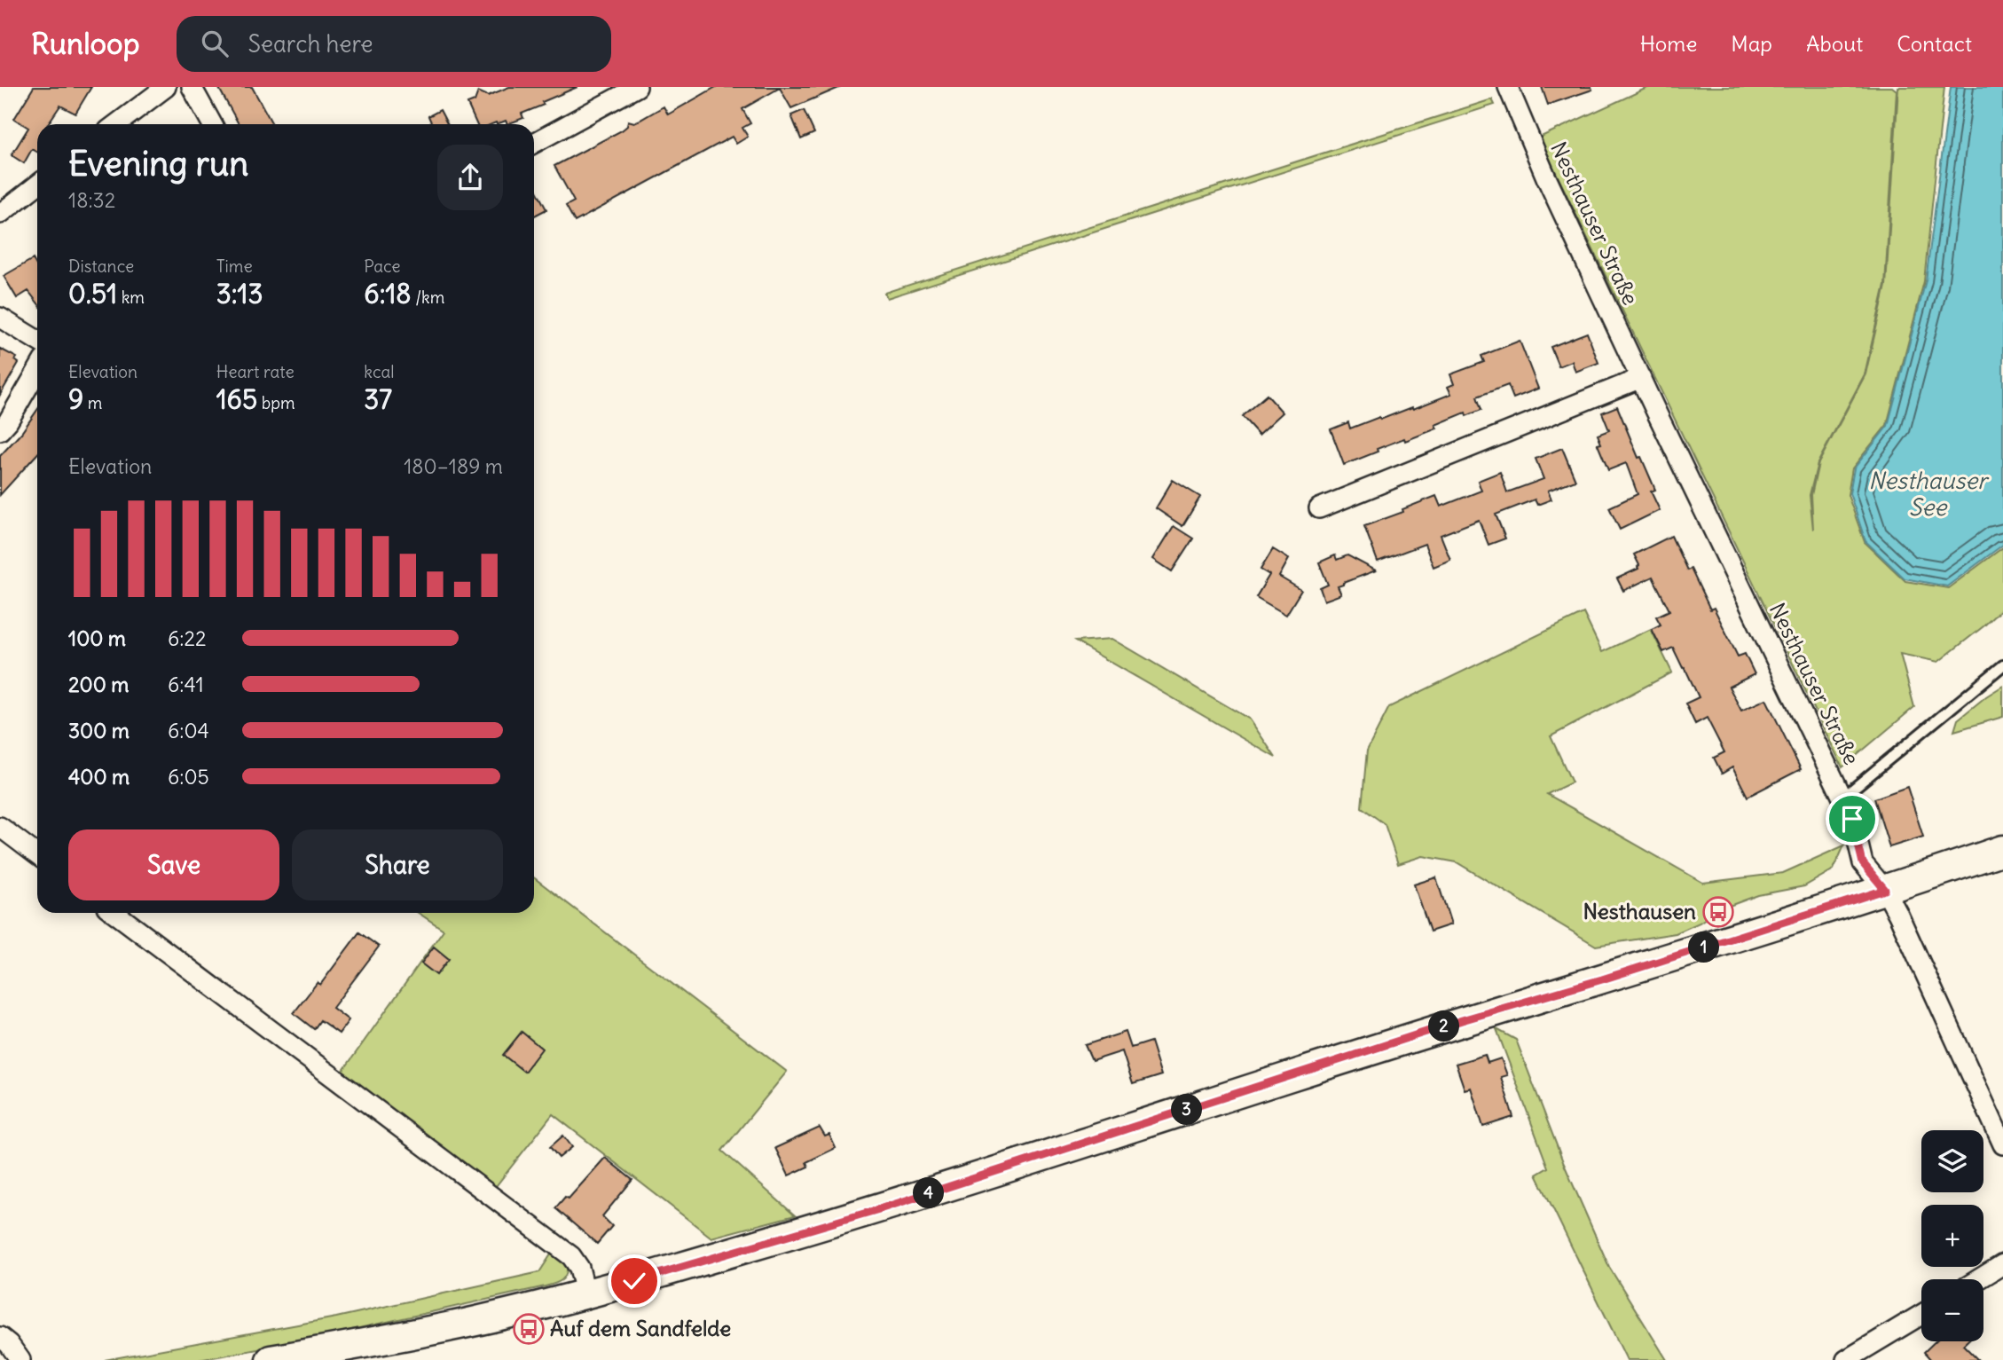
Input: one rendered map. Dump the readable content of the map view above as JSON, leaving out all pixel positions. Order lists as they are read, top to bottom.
{
  "streets": {
    "street": ["Nesthauser Straße"]
  },
  "water": ["Nesthauser See"],
  "places": {
    "bus stop": ["Nesthausen", "Auf dem Sandfelde"]
  },
  "page": {
    "header": "Runloop",
    "search": "Search here",
    "nav": [
      "Home",
      "Map",
      "About",
      "Contact"
    ],
    "heading": ["Evening run", "18:32"],
    "stats": [
      ["Distance", "0.51 km"],
      ["Time", "3:13"],
      ["Pace", "6:18 /km"],
      ["Elevation", "9 m"],
      ["Heart rate", "165 bpm"],
      ["kcal", "37"]
    ],
    "chart": ["Elevation", "180–189 m"],
    "list": [
      {
        "name": "100 m",
        "note": "6:22"
      },
      {
        "name": "200 m",
        "note": "6:41"
      },
      {
        "name": "300 m",
        "note": "6:04"
      },
      {
        "name": "400 m",
        "note": "6:05"
      }
    ],
    "buttons": ["Save", "Share"],
    "pins": [
      "1",
      "2",
      "3",
      "4"
    ],
    "map_buttons": ["+", "−"]
  }
}
